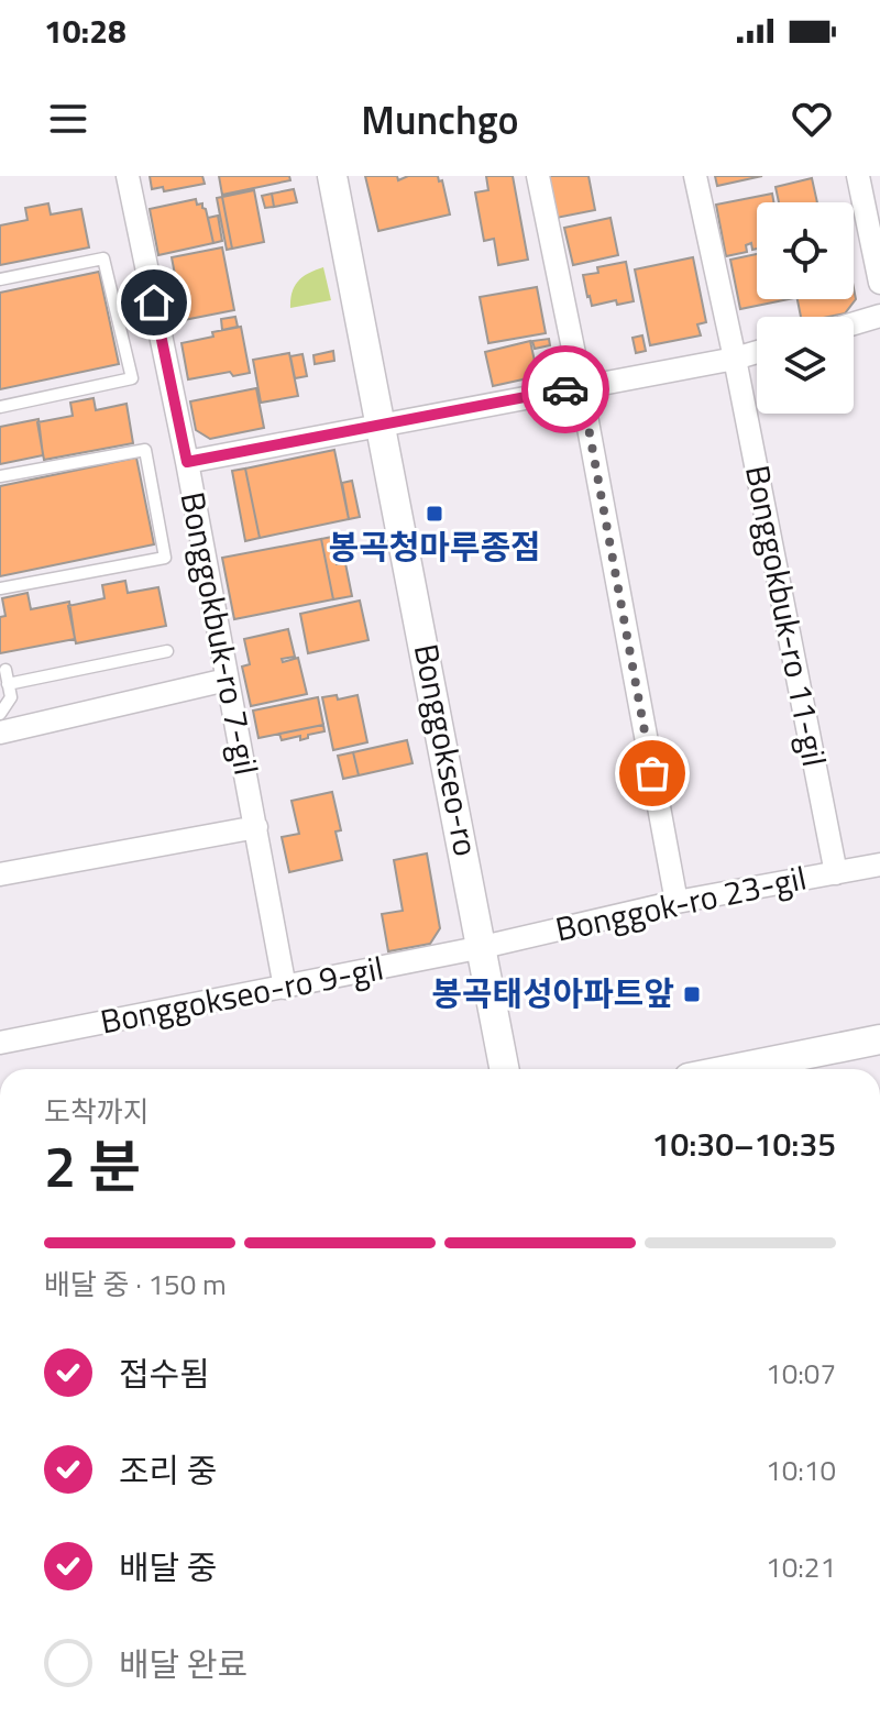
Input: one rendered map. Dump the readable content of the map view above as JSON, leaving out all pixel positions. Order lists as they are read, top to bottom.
{
  "streets": {
    "street": [
      "Bonggokbuk-ro 11-gil",
      "Bonggokbuk-ro 7-gil",
      "Bonggokseo-ro",
      "Bonggok-ro 23-gil",
      "Bonggokseo-ro 9-gil"
    ]
  },
  "crossings": [
    ["Bonggokbuk-ro 11-gil", "Bonggok-ro 23-gil"],
    ["Bonggokbuk-ro 7-gil", "Bonggokseo-ro 9-gil"],
    ["Bonggokseo-ro", "Bonggok-ro 23-gil"],
    ["Bonggokseo-ro", "Bonggokseo-ro 9-gil"],
    ["Bonggok-ro 23-gil", "Bonggokseo-ro 9-gil"]
  ],
  "places": {
    "transit": ["봉곡청마루종점", "봉곡태성아파트앞"]
  },
  "page": {
    "status": "10:28",
    "header": "Munchgo",
    "heading": ["2 분", "도착까지", "10:30–10:35"],
    "bar": "배달 중 · 150 m",
    "list": [
      ["접수됨", "10:07"],
      ["조리 중", "10:10"],
      ["배달 중", "10:21"],
      "배달 완료"
    ]
  }
}
